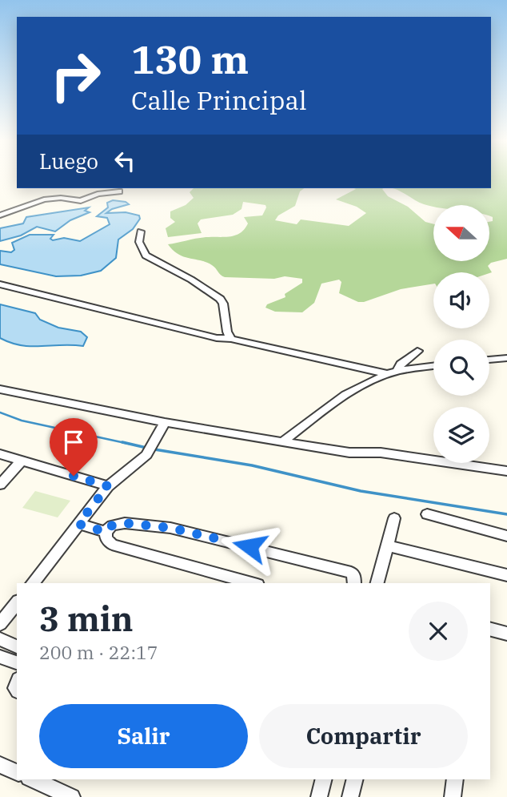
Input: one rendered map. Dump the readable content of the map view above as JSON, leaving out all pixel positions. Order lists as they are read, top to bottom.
{
  "north": "left",
  "page": {
    "turn": ["130 m", "Calle Principal"],
    "then": "Luego",
    "heading": ["3 min", "200 m · 22:17"],
    "buttons": ["Salir", "Compartir"]
  }
}
